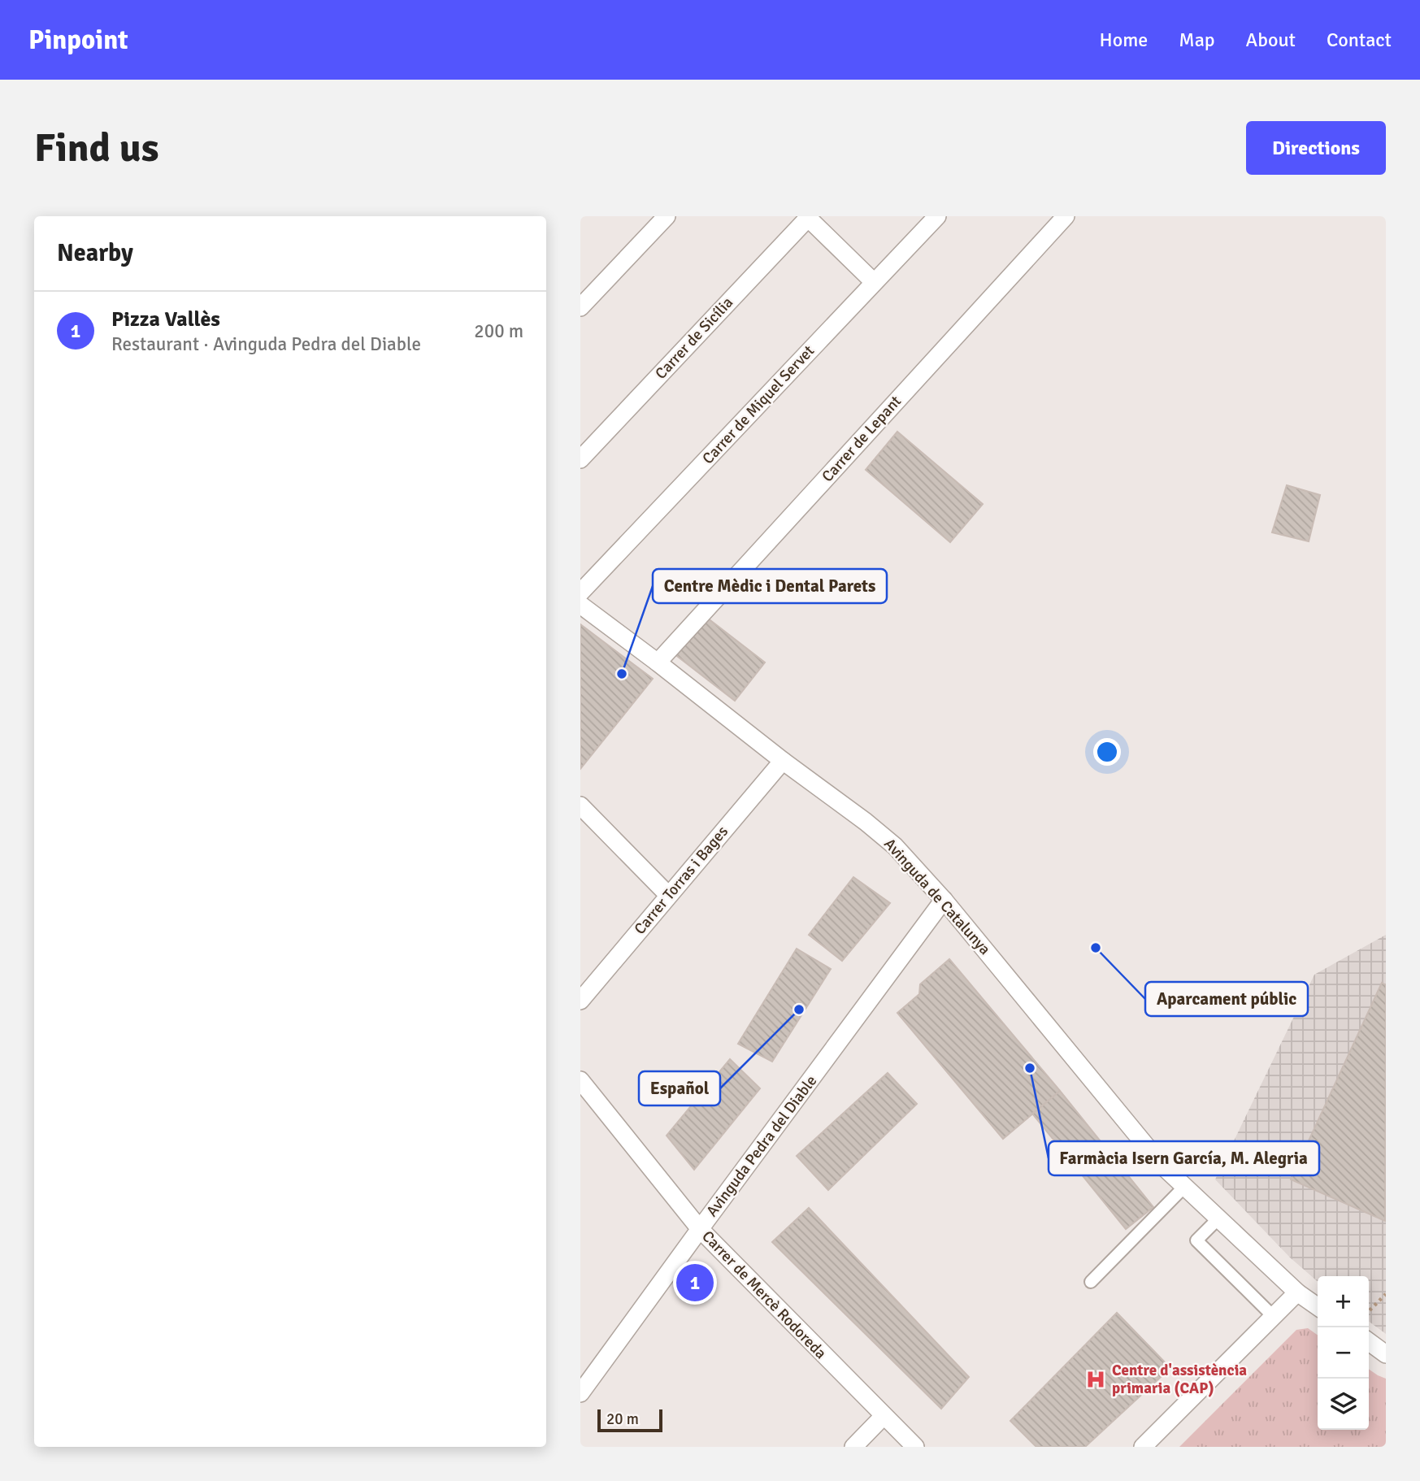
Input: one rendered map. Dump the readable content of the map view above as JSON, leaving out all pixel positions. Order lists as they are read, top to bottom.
{
  "streets": {
    "street": [
      "Carrer de Sicília",
      "Carrer de Miquel Servet",
      "Carrer de Lepant",
      "Carrer Torras i Bages",
      "Avinguda de Catalunya",
      "Avinguda Pedra del Diable",
      "Carrer de Mercè Rodoreda"
    ]
  },
  "crossings": [
    ["Carrer de Sicília", "Carrer de Miquel Servet"],
    ["Carrer de Lepant", "Avinguda de Catalunya"],
    ["Carrer Torras i Bages", "Avinguda de Catalunya"],
    ["Avinguda de Catalunya", "Avinguda Pedra del Diable"],
    ["Avinguda Pedra del Diable", "Carrer de Mercè Rodoreda"]
  ],
  "places": {
    "other": [
      "Centre Mèdic i Dental Parets",
      "Aparcament públic",
      "Español",
      "Farmàcia Isern García, M. Alegria"
    ],
    "hospital": ["Centre d'assistència primaria (CAP)"]
  },
  "scale_bar": "20 m",
  "page": {
    "header": "Pinpoint",
    "nav": [
      "Home",
      "Map",
      "About",
      "Contact"
    ],
    "buttons": "Directions",
    "title": "Find us",
    "heading": "Nearby",
    "list": [
      {
        "mark": "1",
        "name": "Pizza Vallès",
        "note": "Restaurant · Avinguda Pedra del Diable",
        "value": "200 m"
      }
    ],
    "pins": "1",
    "map_buttons": ["+", "−"],
    "scale": "20 m"
  }
}
